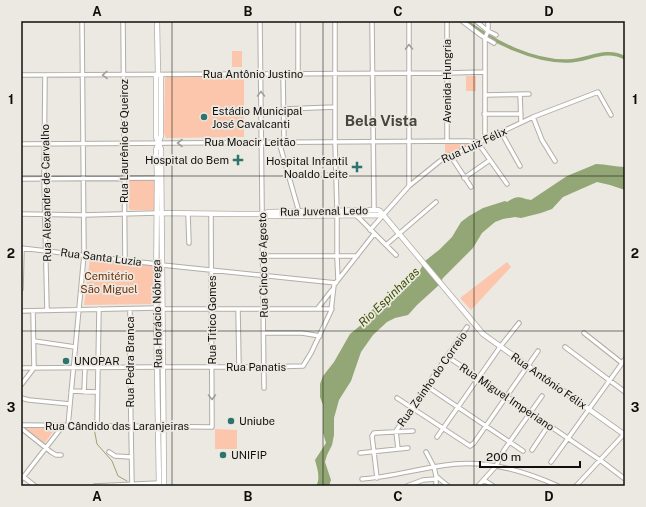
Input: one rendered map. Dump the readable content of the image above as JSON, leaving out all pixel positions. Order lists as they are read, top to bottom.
{
  "streets": {
    "main road": ["Rua Juvenal Ledo", "Rua Horácio Nóbrega", "Rua Antônio Félix"],
    "street": [
      "Rua Antônio Justino",
      "Avenida Hungria",
      "Rua Laurênio de Queiroz",
      "Rua Moacir Leitão",
      "Rua Luiz Félix",
      "Rua Alexandre de Carvalho",
      "Rua Santa Luzia",
      "Rua Cinco de Agosto",
      "Rua Titico Gomes",
      "Rua Pedra Branca",
      "Rua Panatis",
      "Rua Zeinho do Correio",
      "Rua Miguel Imperiano",
      "Rua Cândido das Laranjeiras"
    ]
  },
  "crossings": [
    ["Rua Antônio Justino", "Avenida Hungria"],
    ["Rua Antônio Justino", "Rua Laurênio de Queiroz"],
    ["Rua Antônio Justino", "Rua Alexandre de Carvalho"],
    ["Rua Antônio Justino", "Rua Cinco de Agosto"],
    ["Rua Antônio Justino", "Rua Horácio Nóbrega"],
    ["Avenida Hungria", "Rua Moacir Leitão"],
    ["Rua Laurênio de Queiroz", "Rua Moacir Leitão"],
    ["Rua Laurênio de Queiroz", "Rua Santa Luzia"],
    ["Rua Moacir Leitão", "Rua Luiz Félix"],
    ["Rua Moacir Leitão", "Rua Alexandre de Carvalho"],
    ["Rua Moacir Leitão", "Rua Cinco de Agosto"],
    ["Rua Moacir Leitão", "Rua Horácio Nóbrega"],
    ["Rua Luiz Félix", "Rua Juvenal Ledo"],
    ["Rua Luiz Félix", "Rua Antônio Félix"],
    ["Rua Alexandre de Carvalho", "Rua Santa Luzia"],
    ["Rua Juvenal Ledo", "Rua Cinco de Agosto"],
    ["Rua Juvenal Ledo", "Rua Horácio Nóbrega"],
    ["Rua Juvenal Ledo", "Rua Titico Gomes"],
    ["Rua Juvenal Ledo", "Rua Antônio Félix"],
    ["Rua Santa Luzia", "Rua Cinco de Agosto"],
    ["Rua Santa Luzia", "Rua Horácio Nóbrega"],
    ["Rua Santa Luzia", "Rua Titico Gomes"],
    ["Rua Cinco de Agosto", "Rua Panatis"],
    ["Rua Horácio Nóbrega", "Rua Panatis"],
    ["Rua Horácio Nóbrega", "Rua Cândido das Laranjeiras"],
    ["Rua Titico Gomes", "Rua Panatis"],
    ["Rua Titico Gomes", "Rua Cândido das Laranjeiras"],
    ["Rua Pedra Branca", "Rua Panatis"],
    ["Rua Pedra Branca", "Rua Cândido das Laranjeiras"],
    ["Rua Zeinho do Correio", "Rua Miguel Imperiano"]
  ],
  "districts": ["Bela Vista"],
  "water": ["Rio Espinharas"],
  "parks": ["Cemitério São Miguel"],
  "places": {
    "other": [
      "Estádio Municipal José Cavalcanti",
      "UNOPAR",
      "Uniube",
      "UNIFIP"
    ],
    "health": ["Hospital do Bem", "Hospital Infantil Noaldo Leite"]
  },
  "scale_bar": "200 m",
  "grid": {
    "columns": [
      "A",
      "B",
      "C",
      "D"
    ],
    "rows": ["1", "2", "3"]
  }
}
